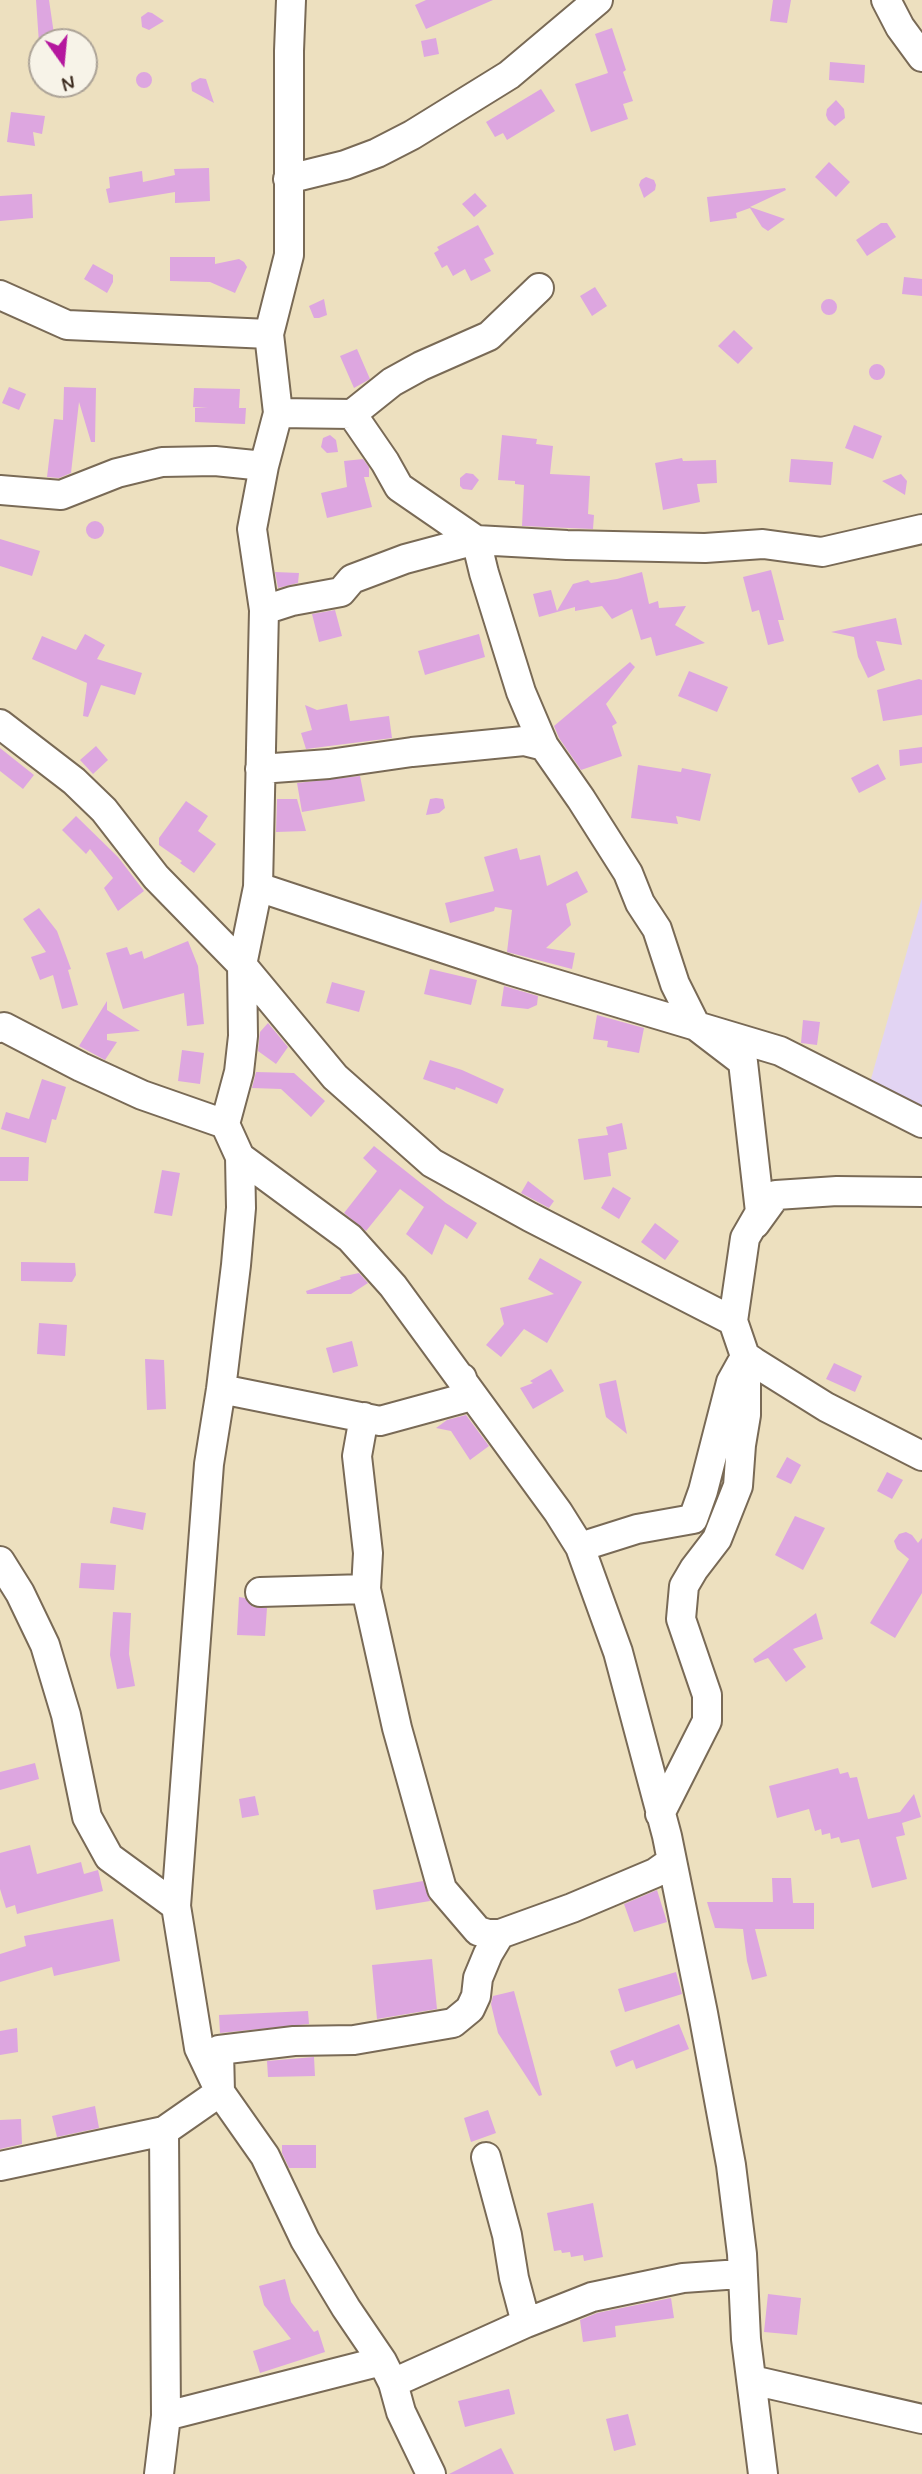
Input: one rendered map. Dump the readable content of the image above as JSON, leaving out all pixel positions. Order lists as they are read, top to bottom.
{
  "north": "bottom"
}
